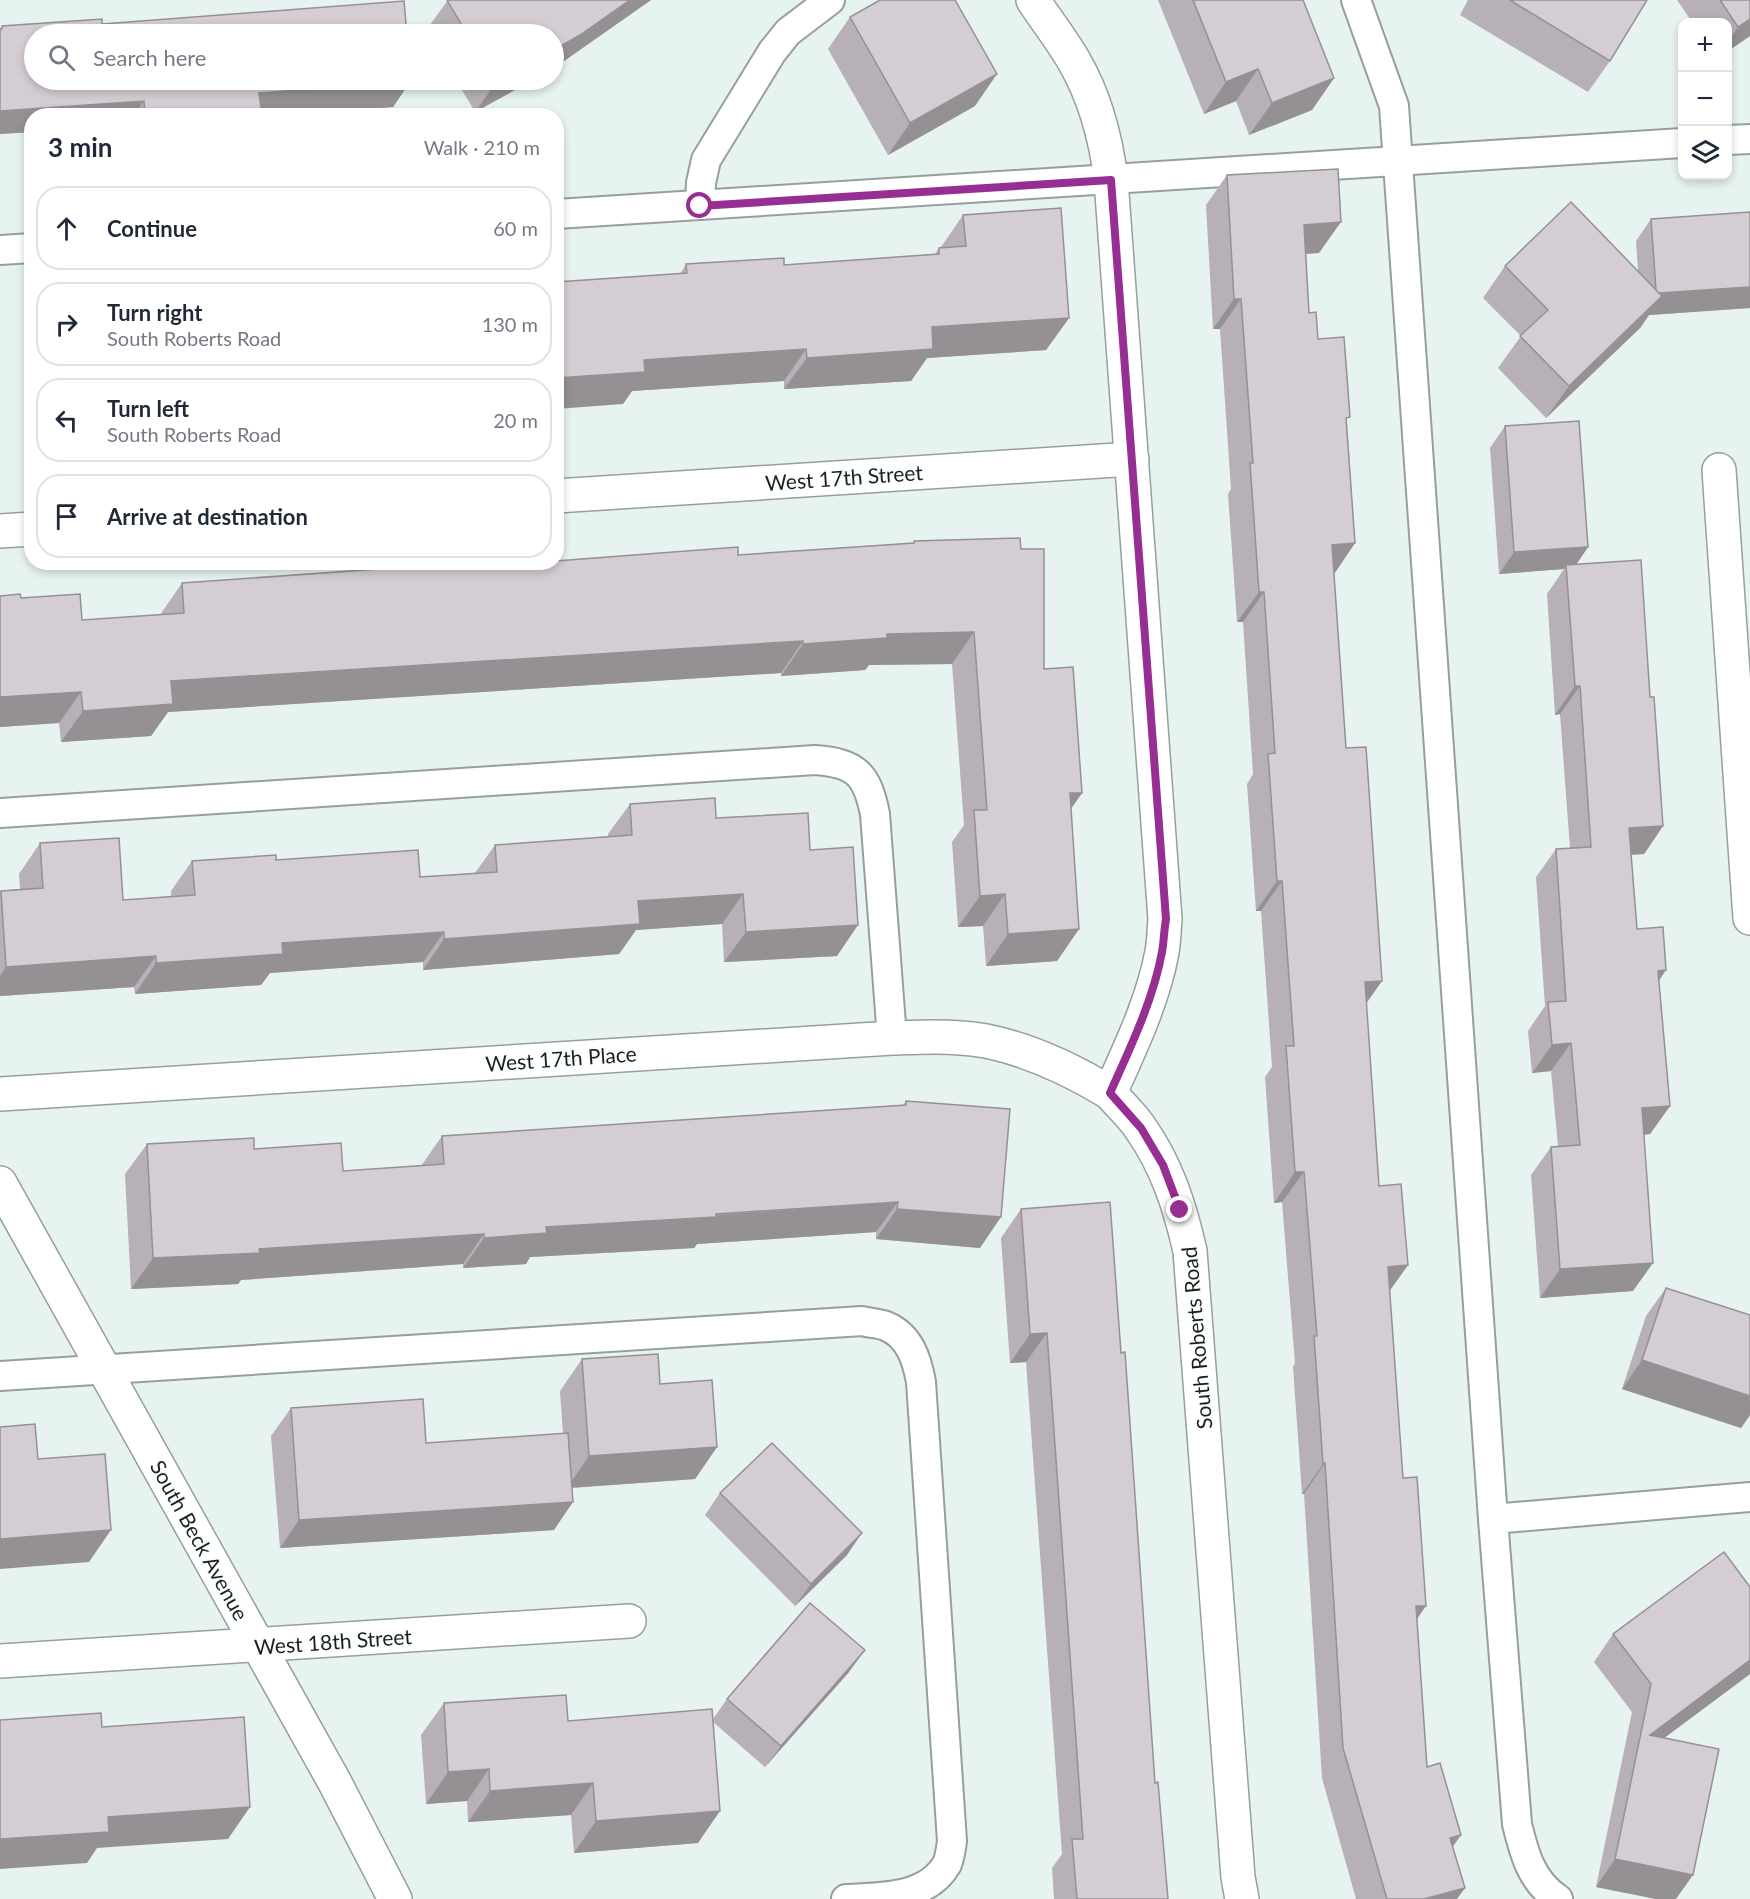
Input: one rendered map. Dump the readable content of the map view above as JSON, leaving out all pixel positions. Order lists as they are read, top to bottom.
{
  "streets": {
    "street": [
      "West 17th Street",
      "West 17th Place",
      "South Roberts Road",
      "South Beck Avenue",
      "West 18th Street"
    ]
  },
  "crossings": [
    ["West 17th Place", "South Roberts Road"],
    ["South Beck Avenue", "West 18th Street"]
  ],
  "page": {
    "map_buttons": ["+", "−"],
    "search": "Search here",
    "heading": ["3 min", "Walk · 210 m"],
    "list": [
      ["Continue", "60 m"],
      ["Turn right", "South Roberts Road", "130 m"],
      ["Turn left", "South Roberts Road", "20 m"],
      "Arrive at destination"
    ]
  }
}
